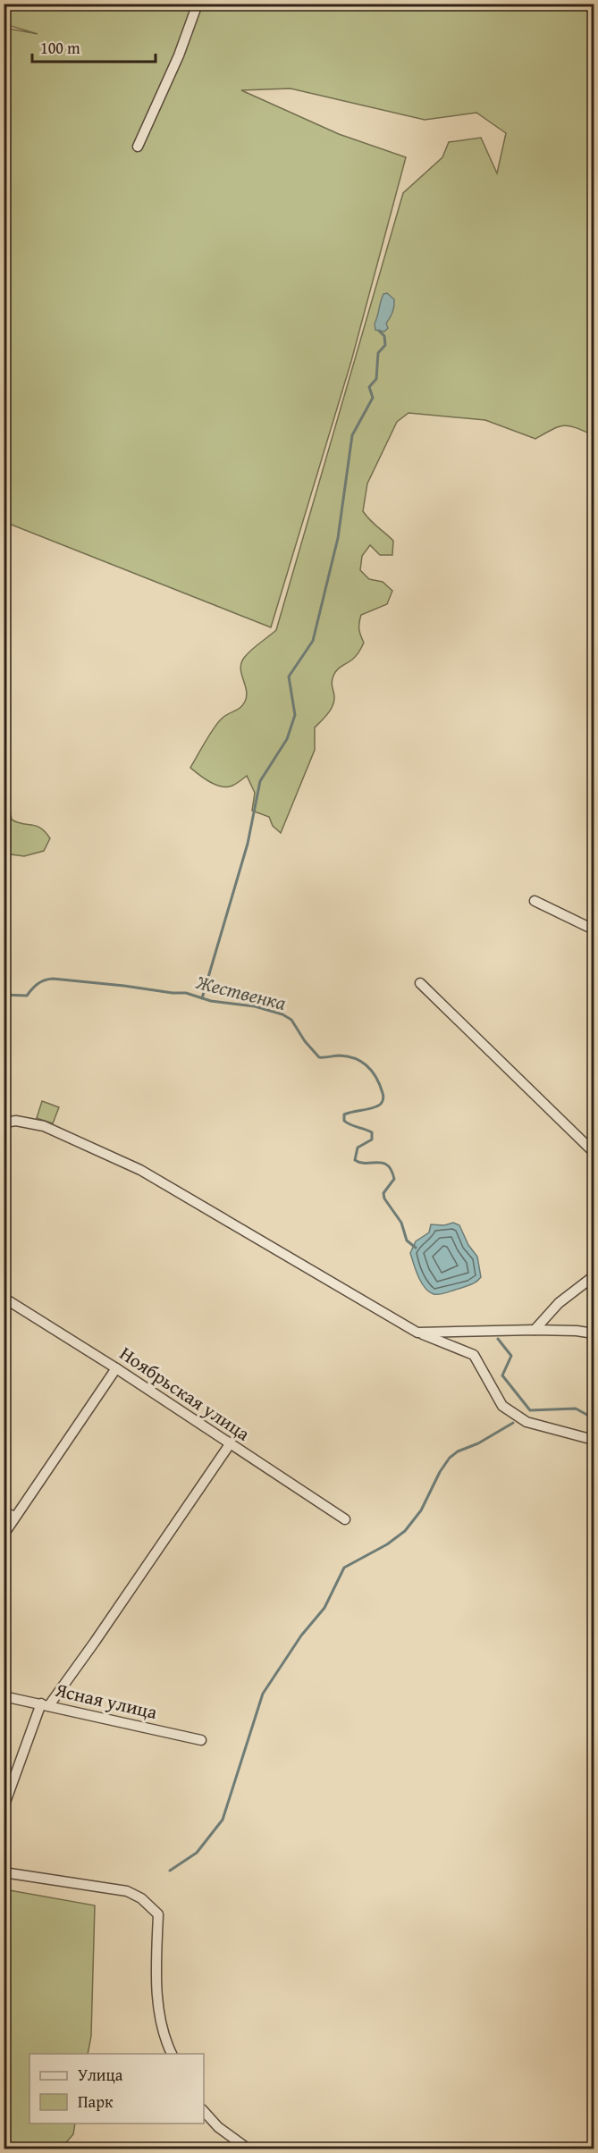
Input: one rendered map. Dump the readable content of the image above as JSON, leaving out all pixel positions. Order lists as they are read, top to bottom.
{
  "streets": {
    "street": ["Ноябрьская улица", "Ясная улица"]
  },
  "water": ["Жественка"],
  "legend": ["Улица", "Парк"],
  "scale_bar": "100 m"
}
